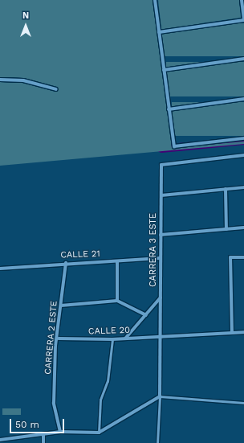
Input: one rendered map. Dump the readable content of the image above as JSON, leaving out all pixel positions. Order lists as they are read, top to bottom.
{
  "streets": {
    "street": [
      "CARRERA 3 ESTE",
      "CALLE 21",
      "CALLE 20",
      "CARRERA 2 ESTE"
    ]
  },
  "crossings": [
    ["CARRERA 3 ESTE", "CALLE 21"],
    ["CARRERA 3 ESTE", "CALLE 20"],
    ["CALLE 21", "CARRERA 2 ESTE"],
    ["CALLE 20", "CARRERA 2 ESTE"]
  ],
  "scale_bar": "50 m",
  "north": "top"
}
